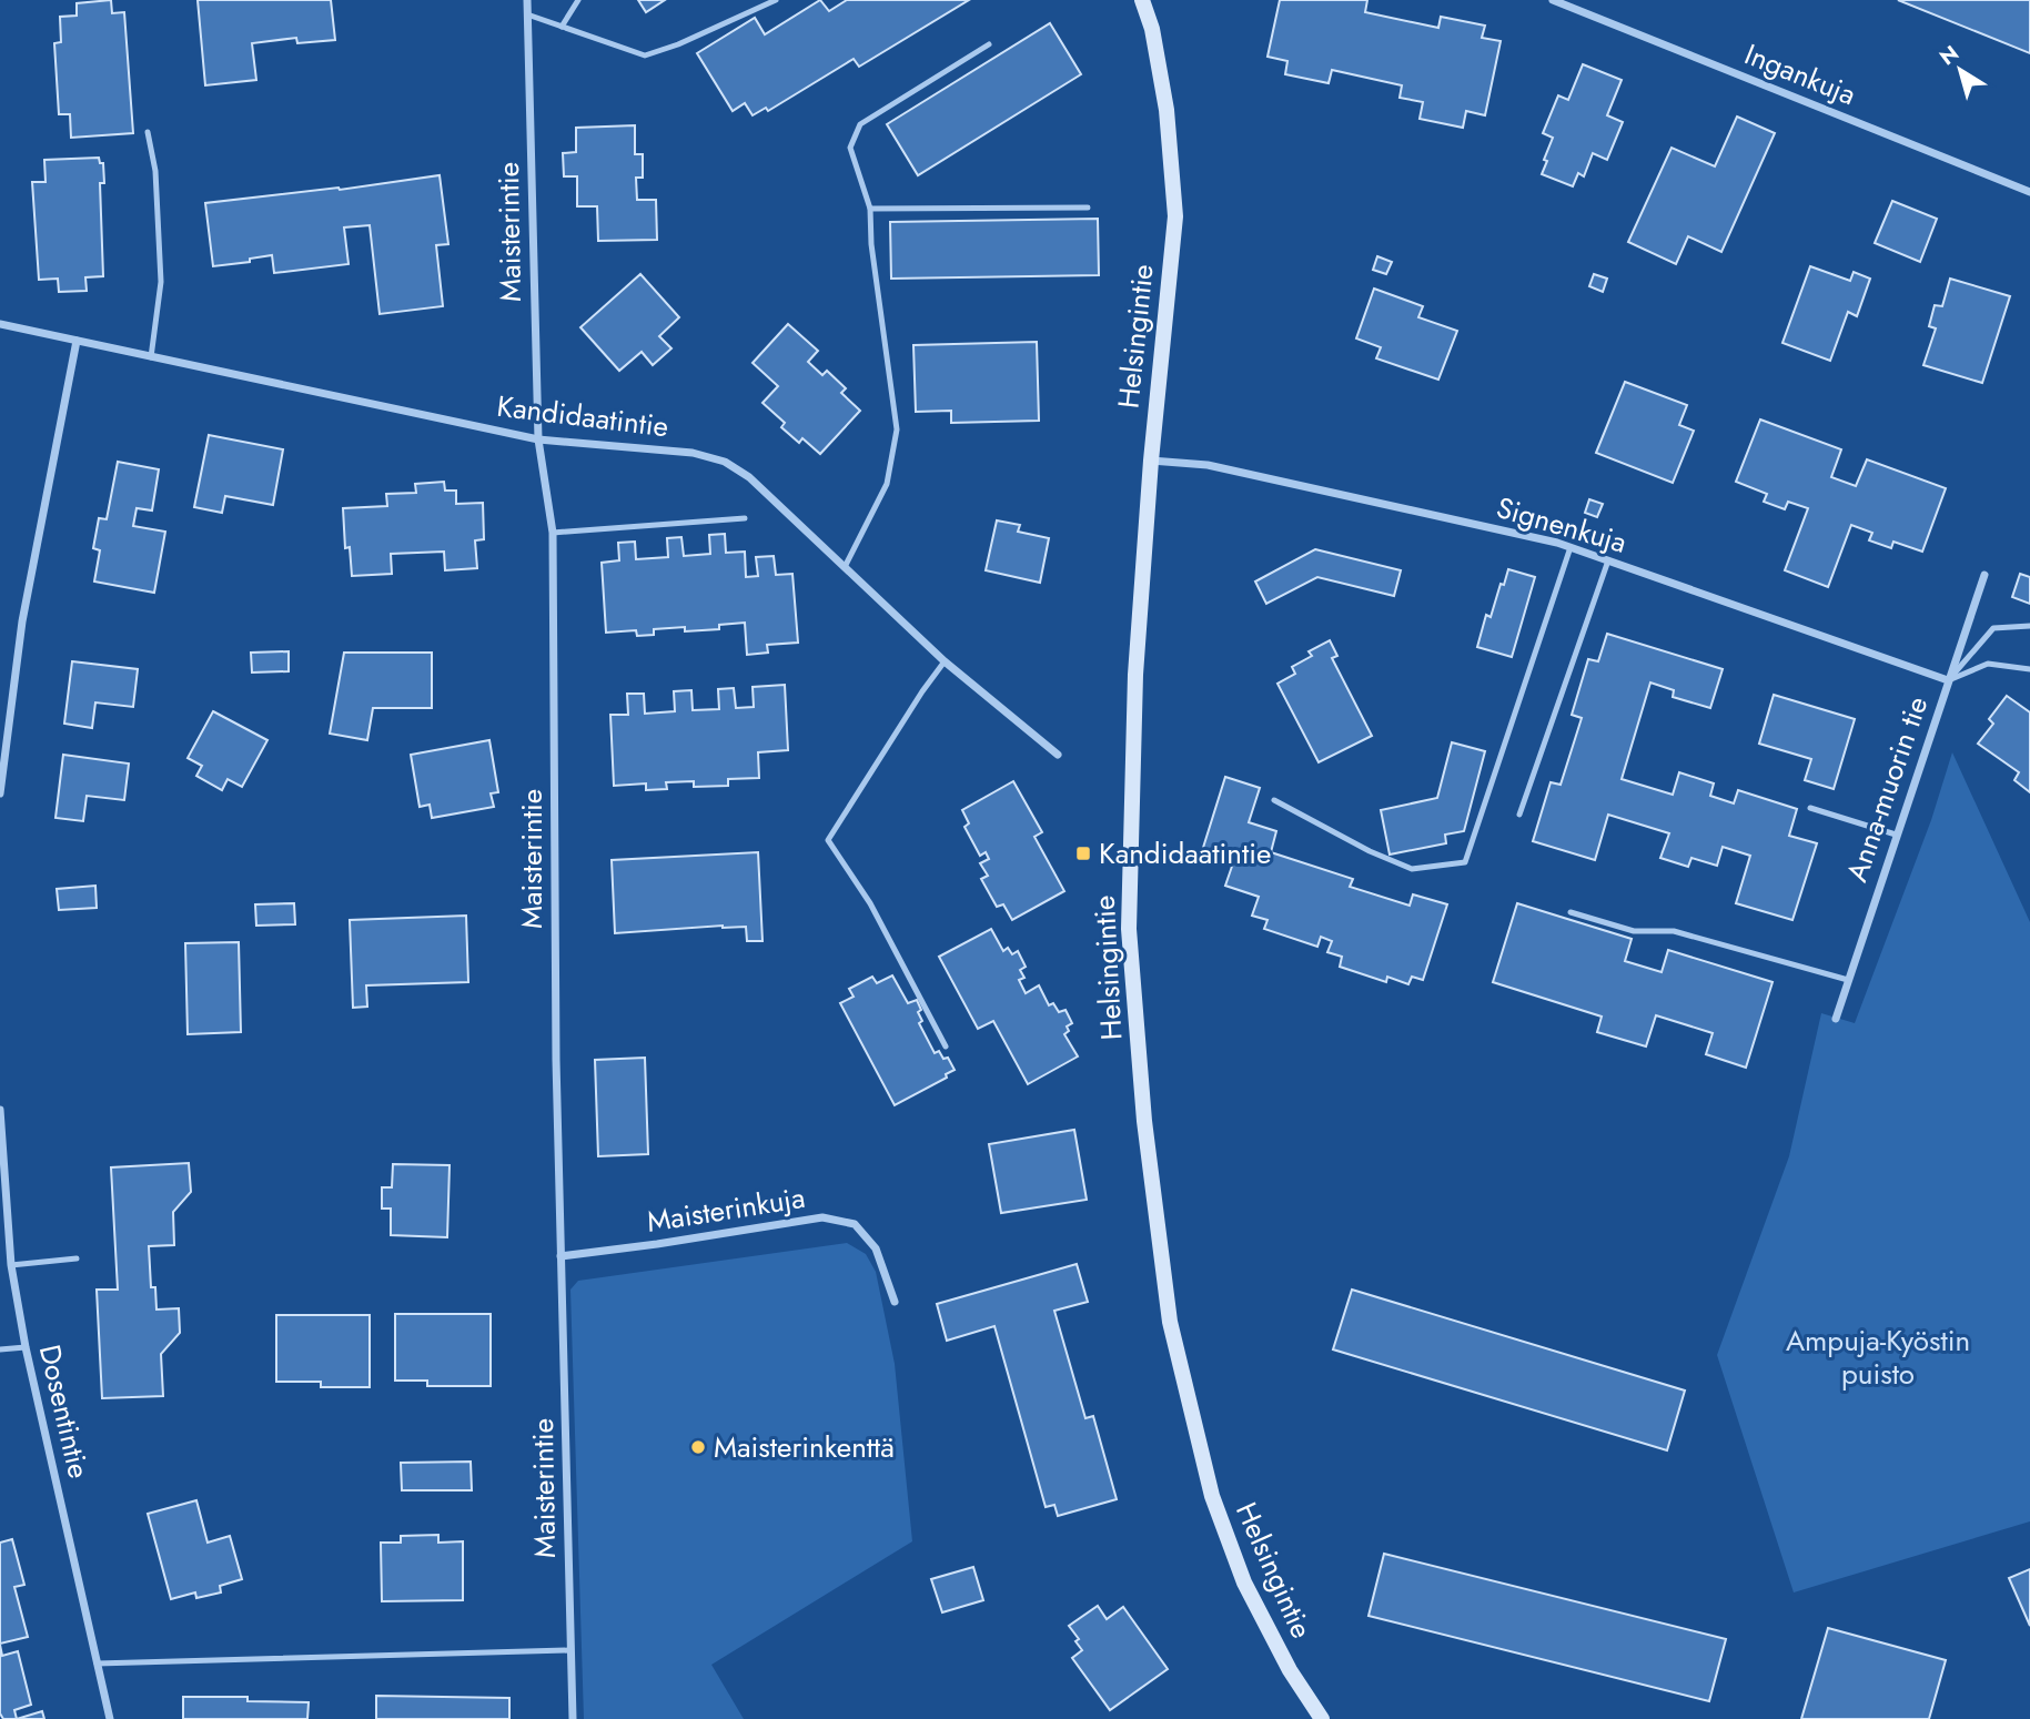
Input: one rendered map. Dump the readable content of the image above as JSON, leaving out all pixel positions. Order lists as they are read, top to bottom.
{
  "streets": {
    "main road": ["Helsingintie"],
    "street": [
      "Ingankuja",
      "Maisterintie",
      "Kandidaatintie",
      "Signenkuja",
      "Anna-muorin tie",
      "Maisterinkuja",
      "Dosentintie"
    ]
  },
  "crossings": [
    ["Maisterintie", "Kandidaatintie"],
    ["Maisterintie", "Maisterinkuja"],
    ["Helsingintie", "Signenkuja"],
    ["Signenkuja", "Anna-muorin tie"]
  ],
  "parks": ["Ampuja-Kyöstin puisto"],
  "places": {
    "transit": ["Kandidaatintie"],
    "other": ["Maisterinkenttä"]
  },
  "north": "top left"
}
